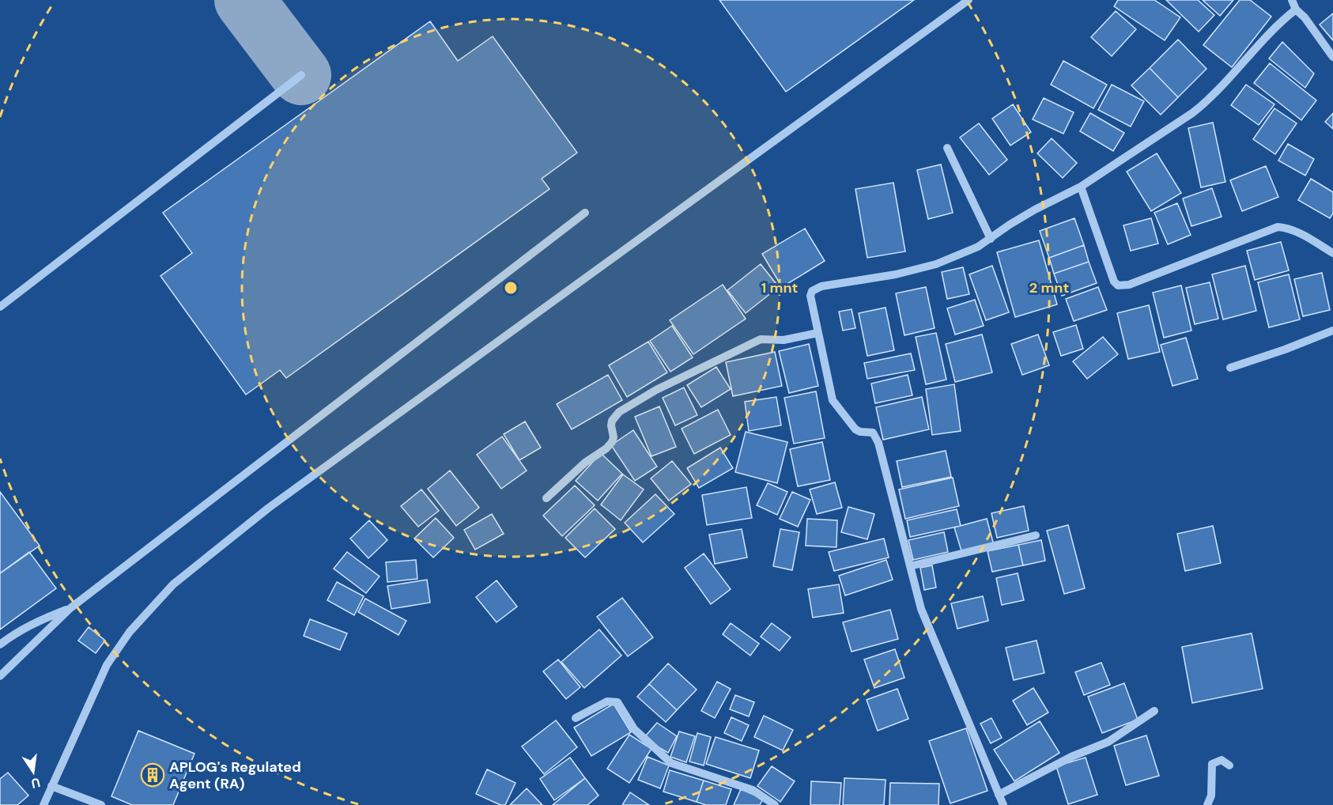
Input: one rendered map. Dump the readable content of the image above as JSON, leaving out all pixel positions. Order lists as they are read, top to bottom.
{
  "places": {
    "building": ["APLOG's Regulated Agent (RA)"]
  },
  "north": "bottom",
  "rings": ["1 mnt", "2 mnt"]
}
